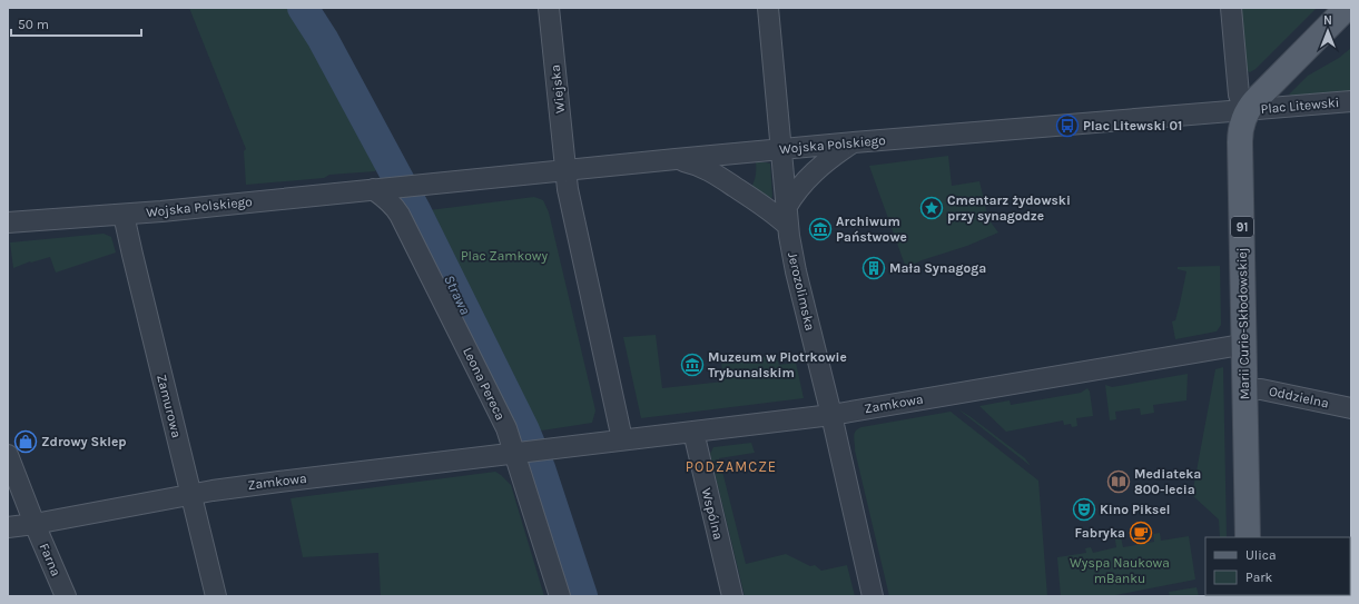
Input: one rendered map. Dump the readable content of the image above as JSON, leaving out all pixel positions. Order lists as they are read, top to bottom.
{
  "streets": {
    "main road": ["91", "Marii Curie-Skłodowskiej"],
    "street": [
      "Wiejska",
      "Plac Litewski",
      "Wojska Polskiego",
      "Jerozolimska",
      "Leona Pereca",
      "Oddzielna",
      "Zamkowa",
      "Zamurowa",
      "Wspólna",
      "Farna"
    ]
  },
  "crossings": [
    ["Wiejska", "Wojska Polskiego"],
    ["Plac Litewski", "Wojska Polskiego"],
    ["Plac Litewski", "91"],
    ["Plac Litewski", "Marii Curie-Skłodowskiej"],
    ["Wojska Polskiego", "91"],
    ["Wojska Polskiego", "Jerozolimska"],
    ["Wojska Polskiego", "Marii Curie-Skłodowskiej"],
    ["Wojska Polskiego", "Leona Pereca"],
    ["Wojska Polskiego", "Zamurowa"],
    ["91", "Marii Curie-Skłodowskiej"],
    ["Jerozolimska", "Zamkowa"],
    ["Marii Curie-Skłodowskiej", "Oddzielna"],
    ["Marii Curie-Skłodowskiej", "Zamkowa"],
    ["Leona Pereca", "Zamkowa"],
    ["Zamkowa", "Zamurowa"],
    ["Zamkowa", "Wspólna"],
    ["Zamkowa", "Farna"]
  ],
  "districts": ["PODZAMCZE"],
  "water": ["Strawa"],
  "parks": ["Plac Zamkowy", "Wyspa Naukowa mBanku"],
  "places": {
    "bus stop": ["Plac Litewski 01"],
    "place": ["Cmentarz żydowski przy synagodze"],
    "museum": ["Archiwum Państwowe", "Muzeum w Piotrkowie Trybunalskim"],
    "building": ["Mała Synagoga"],
    "shop": ["Zdrowy Sklep"],
    "library": ["Mediateka 800-lecia"],
    "theatre": ["Kino Piksel"],
    "cafe": ["Fabryka"]
  },
  "legend": ["Ulica", "Park"],
  "scale_bar": "50 m",
  "north": "top"
}
